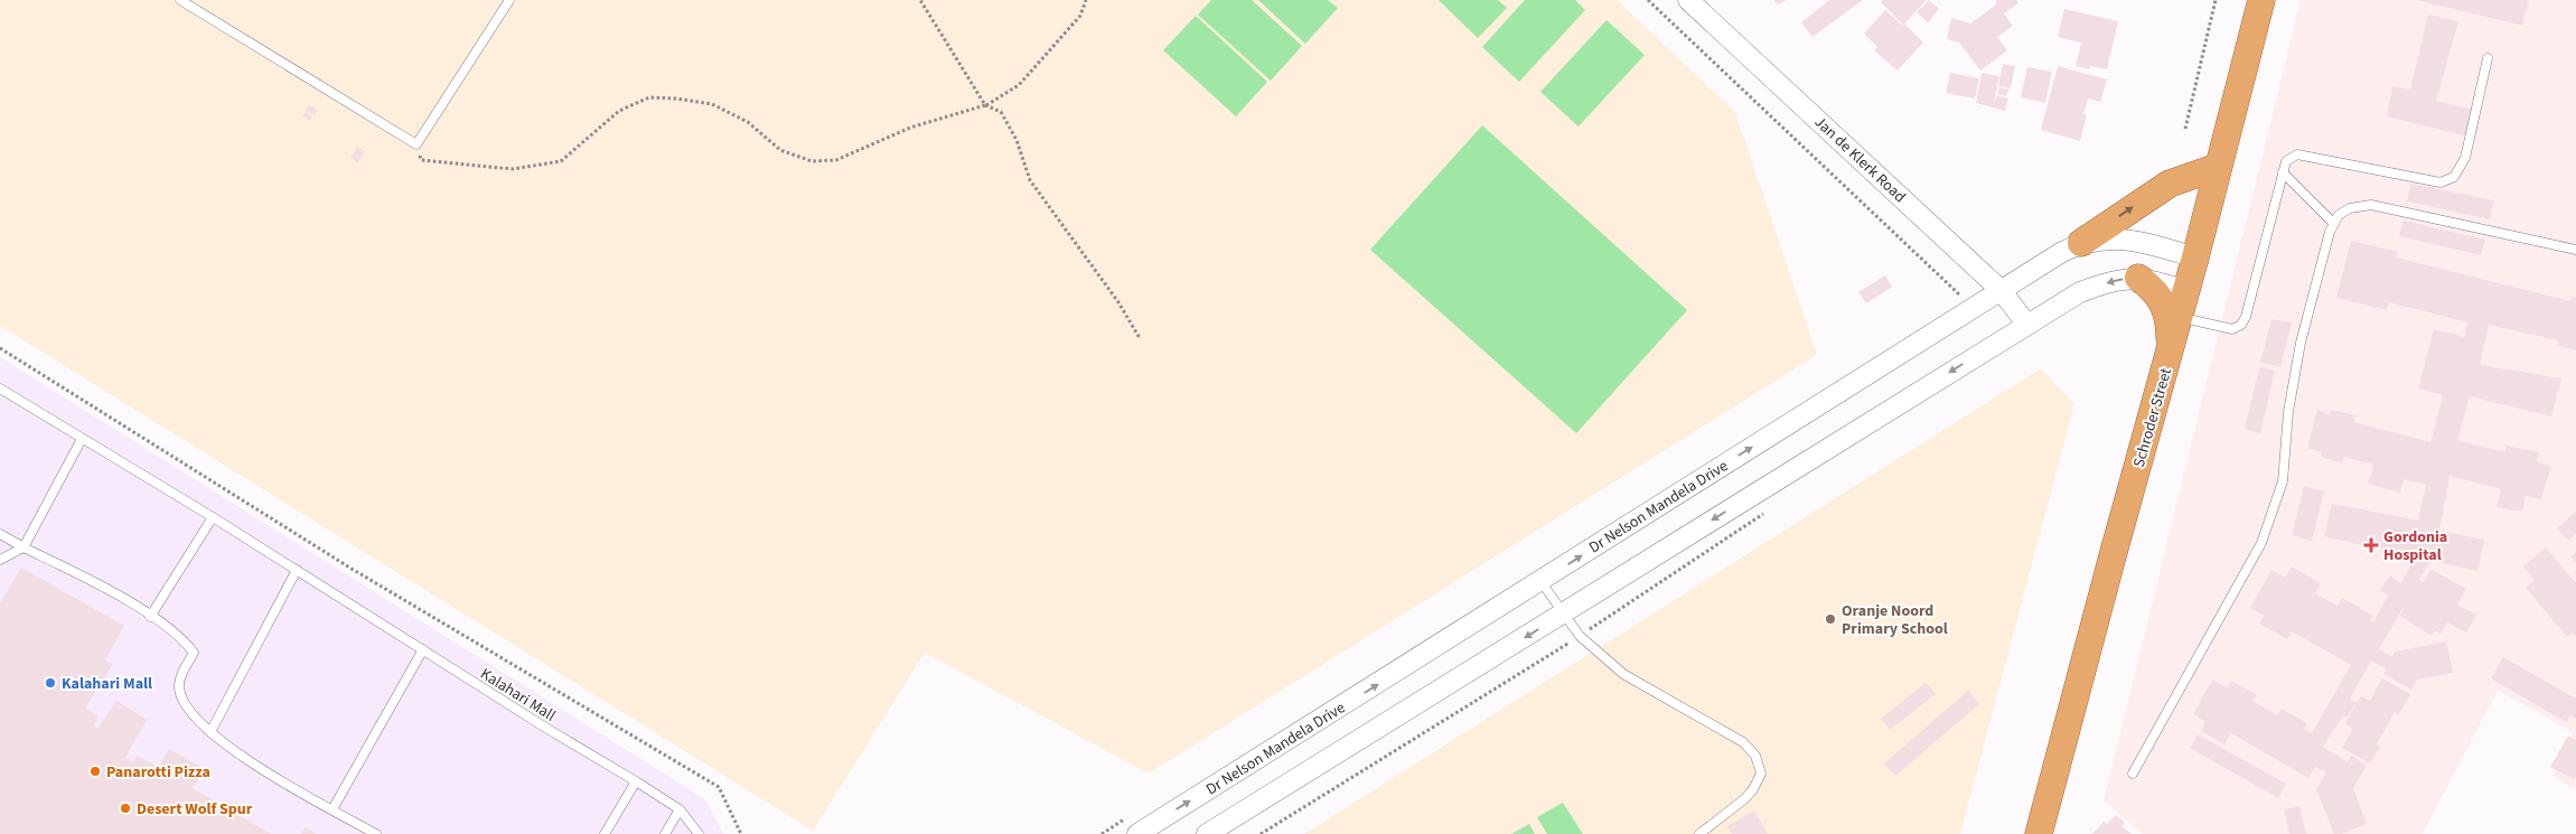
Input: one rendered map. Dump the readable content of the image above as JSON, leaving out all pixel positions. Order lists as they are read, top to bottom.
{
  "streets": {
    "highway": ["Schroder Street"],
    "street": ["Jan de Klerk Road", "Dr Nelson Mandela Drive"],
    "lane": ["Kalahari Mall"]
  },
  "crossings": [
    ["Jan de Klerk Road", "Dr Nelson Mandela Drive"],
    ["Schroder Street", "Dr Nelson Mandela Drive"]
  ],
  "places": {
    "health": ["Gordonia Hospital"],
    "other": [
      "Oranje Noord Primary School",
      "Kalahari Mall",
      "Panarotti Pizza",
      "Desert Wolf Spur"
    ]
  }
}
